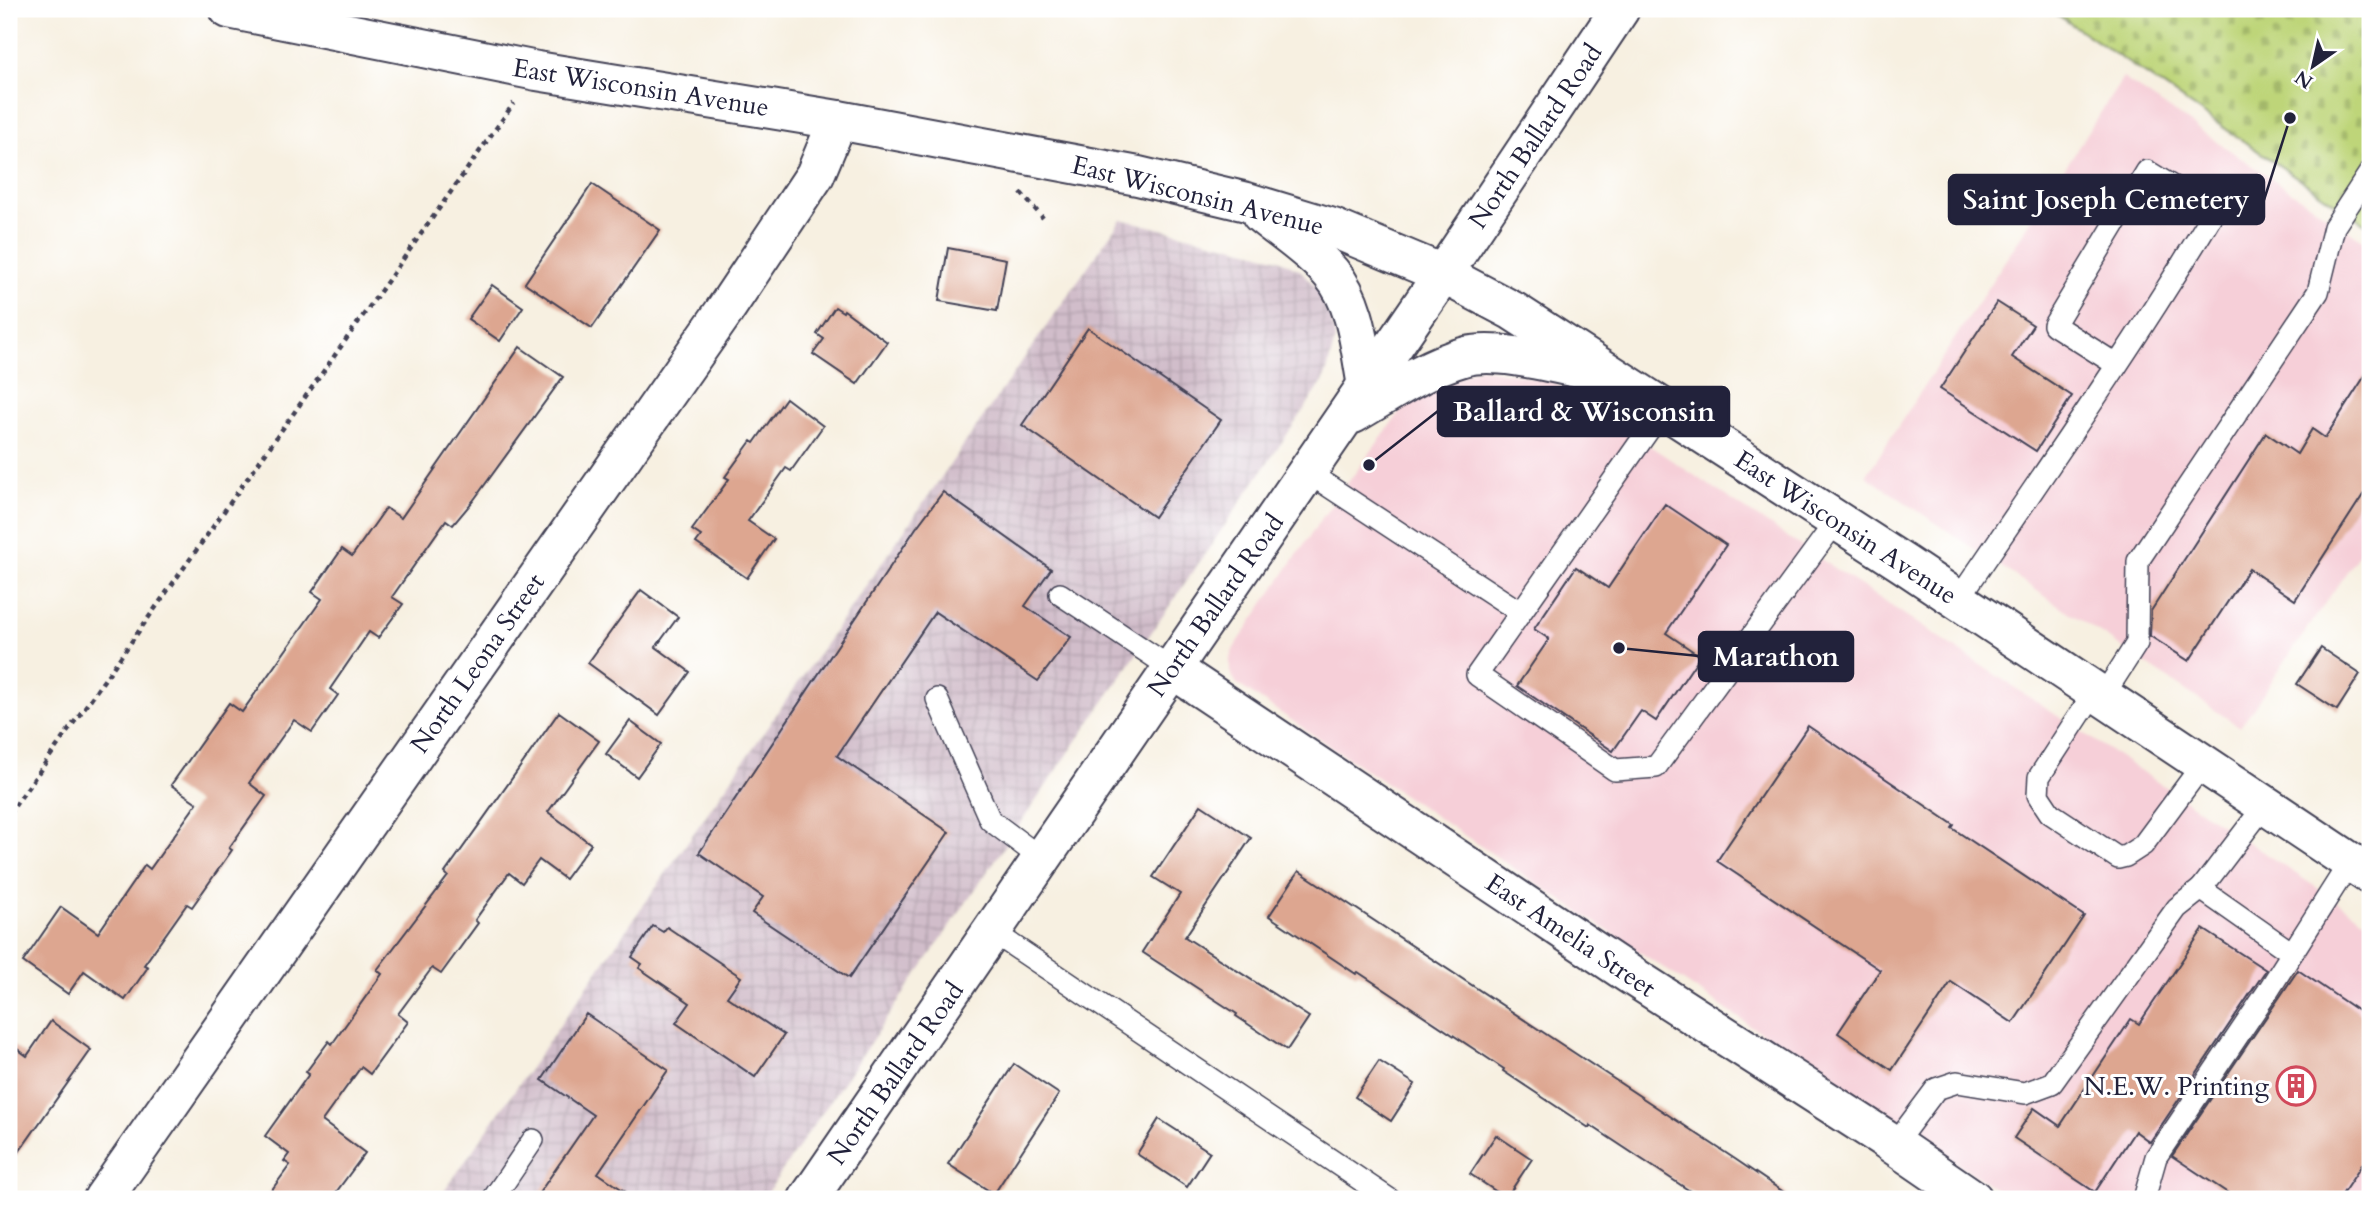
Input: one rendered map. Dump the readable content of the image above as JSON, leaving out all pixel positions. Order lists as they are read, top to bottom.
{
  "streets": {
    "main road": [
      "East Wisconsin Avenue",
      "North Ballard Road",
      "North Leona Street",
      "East Amelia Street"
    ]
  },
  "crossings": [
    ["East Wisconsin Avenue", "North Ballard Road"],
    ["East Wisconsin Avenue", "North Leona Street"],
    ["North Ballard Road", "East Amelia Street"]
  ],
  "places": {
    "other": ["Saint Joseph Cemetery", "Ballard & Wisconsin", "Marathon"],
    "building": ["N.E.W. Printing"]
  },
  "north": "bottom left"
}
